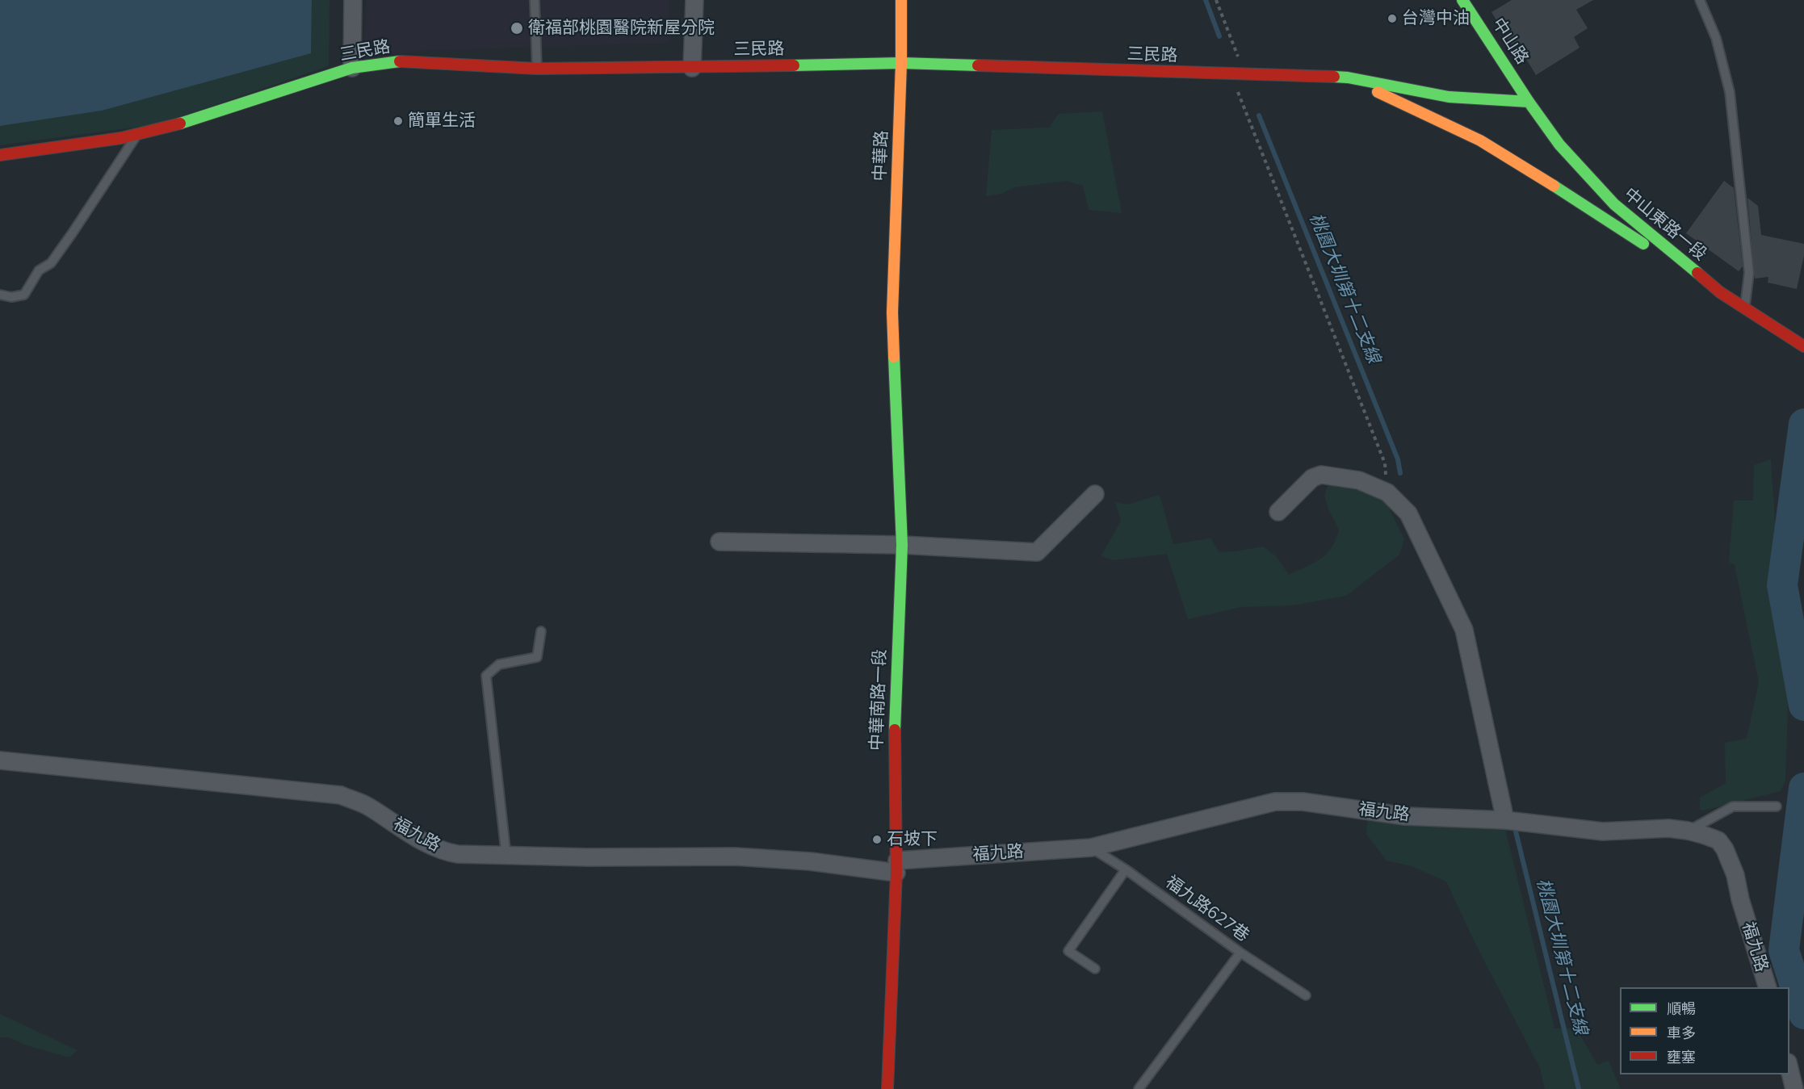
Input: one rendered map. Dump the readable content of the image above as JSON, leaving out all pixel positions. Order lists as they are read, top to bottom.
{
  "streets": {
    "street": [
      "中山路",
      "三民路",
      "中華路",
      "中山東路一段",
      "中華南路一段",
      "福九路"
    ],
    "lane": ["福九路627巷"]
  },
  "crossings": [
    ["中山路", "三民路"],
    ["中山路", "中山東路一段"],
    ["三民路", "中華路"],
    ["三民路", "中山東路一段"],
    ["中華路", "中華南路一段"],
    ["中華南路一段", "福九路"],
    ["福九路", "福九路627巷"]
  ],
  "water": ["桃園大圳第十二支線"],
  "places": [
    "台灣中油",
    "衛福部桃園醫院新屋分院",
    "簡單生活",
    "石坡下"
  ],
  "legend": ["順暢", "車多", "壅塞"]
}
